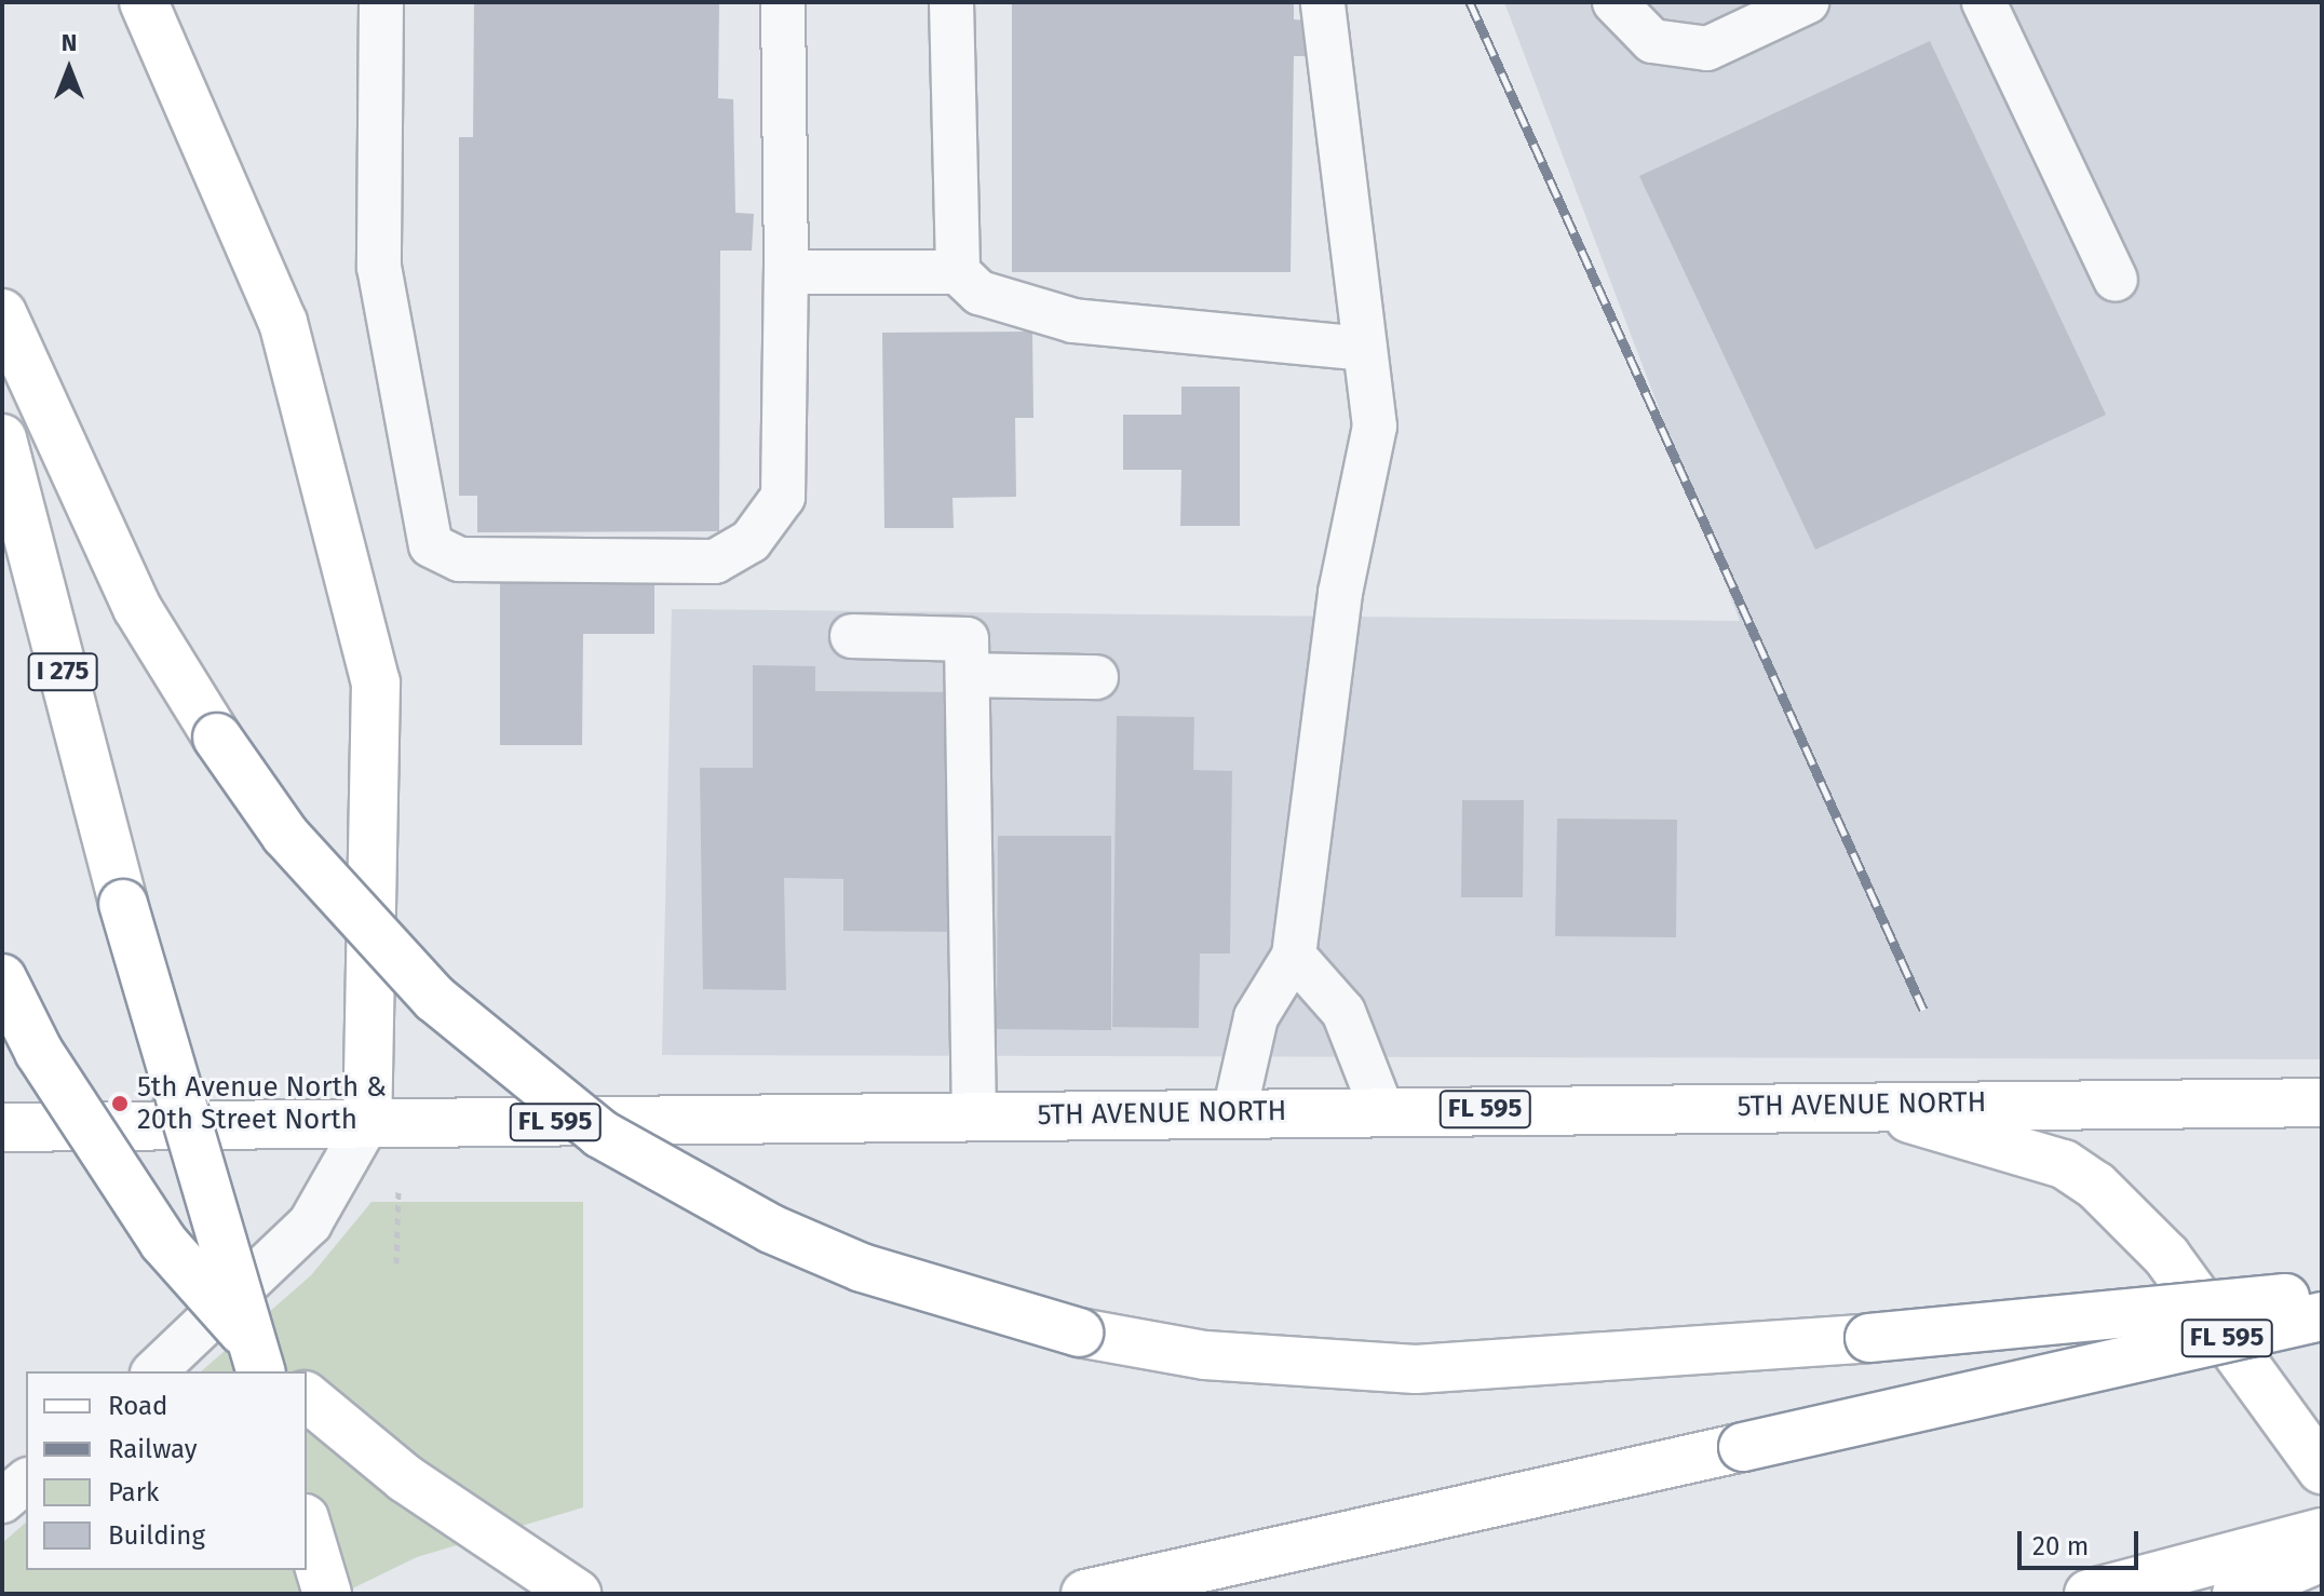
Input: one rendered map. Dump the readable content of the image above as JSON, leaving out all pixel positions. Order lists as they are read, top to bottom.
{
  "streets": {
    "main road": ["I 275", "5TH AVENUE NORTH", "FL 595"]
  },
  "crossings": [
    ["5TH AVENUE NORTH", "FL 595"]
  ],
  "places": ["5th Avenue North & 20th Street North"],
  "legend": [
    "Road",
    "Railway",
    "Park",
    "Building"
  ],
  "scale_bar": "20 m",
  "north": "top"
}
